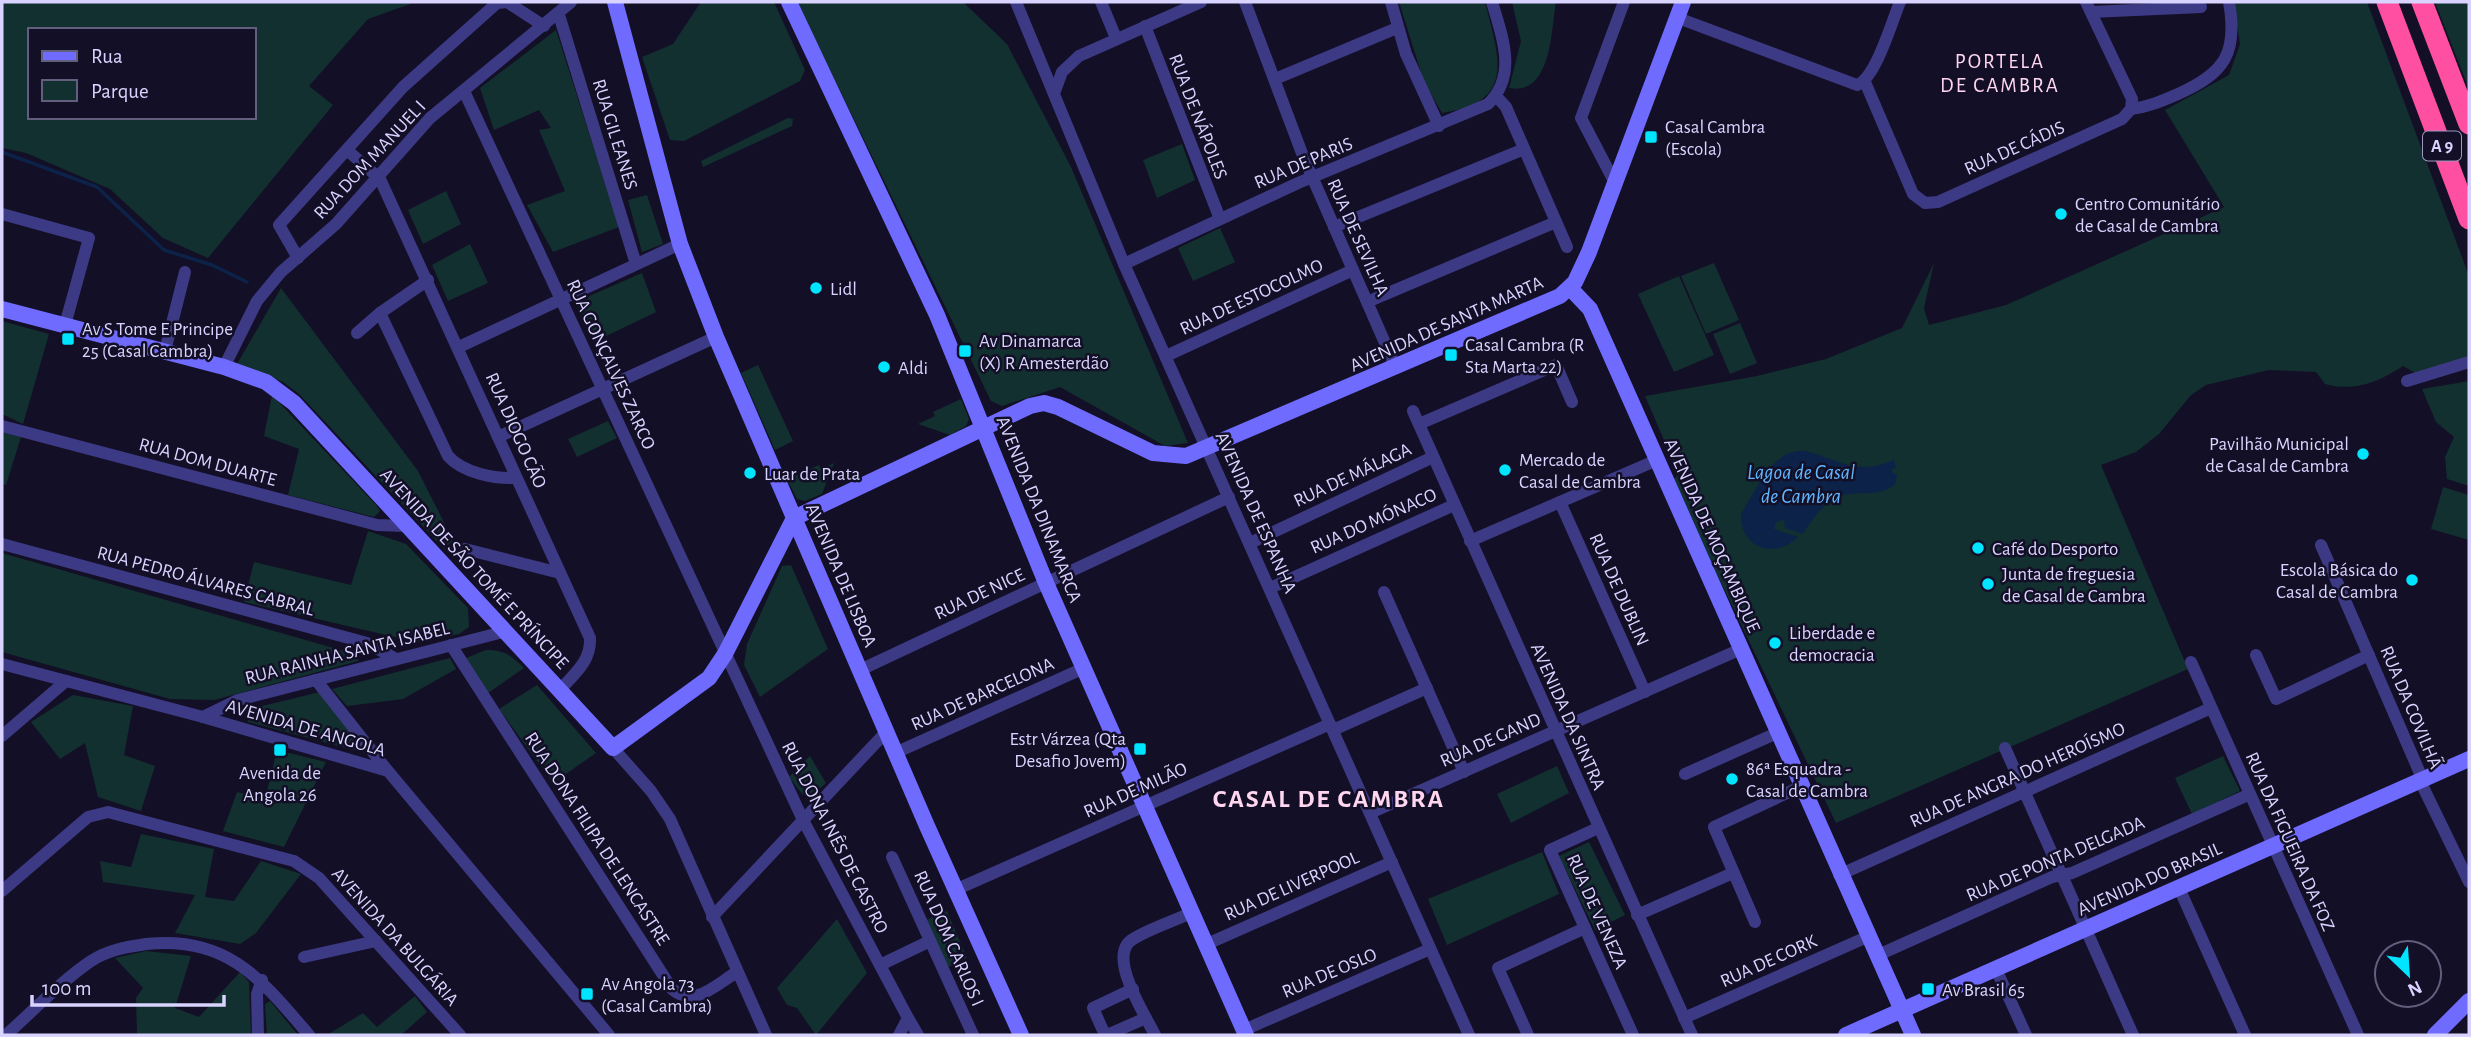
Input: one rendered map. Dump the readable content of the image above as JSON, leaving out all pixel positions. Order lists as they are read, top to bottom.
{
  "streets": {
    "highway": ["A 9"],
    "street": [
      "RUA DE NÁPOLES",
      "RUA GIL EANES",
      "RUA DE CÁDIS",
      "RUA DOM MANUEL I",
      "RUA DE PARIS",
      "RUA DE SEVILHA",
      "RUA DE ESTOCOLMO",
      "AVENIDA DE SANTA MARTA",
      "RUA GONÇALVES ZARCO",
      "RUA DIOGO CÃO",
      "RUA DOM DUARTE",
      "RUA DE MÁLAGA",
      "AVENIDA DA DINAMARCA",
      "AVENIDA DE ESPANHA",
      "RUA DO MÓNACO",
      "AVENIDA DE MOÇAMBIQUE",
      "AVENIDA DE SÃO TOMÉ E PRÍNCIPE",
      "AVENIDA DE LISBOA",
      "RUA PEDRO ÁLVARES CABRAL",
      "RUA DE DUBLIN",
      "RUA DE NICE",
      "RUA RAINHA SANTA ISABEL",
      "RUA DE BARCELONA",
      "RUA DA COVILHÃ",
      "AVENIDA DA SINTRA",
      "AVENIDA DE ANGOLA",
      "RUA DE GAND",
      "RUA DE ANGRA DO HEROÍSMO",
      "RUA DE MILÃO",
      "RUA DONA INÊS DE CASTRO",
      "RUA DONA FILIPA DE LENCASTRE",
      "RUA DA FIGUEIRA DA FOZ",
      "RUA DE PONTA DELGADA",
      "AVENIDA DO BRASIL",
      "RUA DE LIVERPOOL",
      "RUA DE VENEZA",
      "AVENIDA DA BULGÁRIA",
      "RUA DOM CARLOS I",
      "RUA DE CORK",
      "RUA DE OSLO"
    ]
  },
  "crossings": [
    ["RUA DE NÁPOLES", "RUA DE PARIS"],
    ["RUA GIL EANES", "RUA DOM MANUEL I"],
    ["RUA DOM MANUEL I", "RUA GONÇALVES ZARCO"],
    ["RUA DOM MANUEL I", "RUA DIOGO CÃO"],
    ["RUA DOM MANUEL I", "AVENIDA DE SÃO TOMÉ E PRÍNCIPE"],
    ["RUA DE PARIS", "RUA DE SEVILHA"],
    ["RUA DE PARIS", "AVENIDA DE ESPANHA"],
    ["RUA DE SEVILHA", "RUA DE ESTOCOLMO"],
    ["RUA DE SEVILHA", "AVENIDA DE SANTA MARTA"],
    ["RUA DE ESTOCOLMO", "AVENIDA DE ESPANHA"],
    ["AVENIDA DE SANTA MARTA", "AVENIDA DA DINAMARCA"],
    ["AVENIDA DE SANTA MARTA", "AVENIDA DE ESPANHA"],
    ["AVENIDA DE SANTA MARTA", "AVENIDA DE MOÇAMBIQUE"],
    ["AVENIDA DE SANTA MARTA", "AVENIDA DE LISBOA"],
    ["RUA GONÇALVES ZARCO", "RUA DONA INÊS DE CASTRO"],
    ["RUA DIOGO CÃO", "AVENIDA DE SÃO TOMÉ E PRÍNCIPE"],
    ["RUA DOM DUARTE", "AVENIDA DE SÃO TOMÉ E PRÍNCIPE"],
    ["RUA DE MÁLAGA", "AVENIDA DE ESPANHA"],
    ["RUA DE MÁLAGA", "AVENIDA DA SINTRA"],
    ["AVENIDA DA DINAMARCA", "RUA DE NICE"],
    ["AVENIDA DA DINAMARCA", "RUA DE BARCELONA"],
    ["AVENIDA DA DINAMARCA", "RUA DE MILÃO"],
    ["AVENIDA DA DINAMARCA", "RUA DE LIVERPOOL"],
    ["AVENIDA DA DINAMARCA", "RUA DE OSLO"],
    ["AVENIDA DE ESPANHA", "RUA DO MÓNACO"],
    ["AVENIDA DE ESPANHA", "RUA DE NICE"],
    ["AVENIDA DE ESPANHA", "RUA DE GAND"],
    ["AVENIDA DE ESPANHA", "RUA DE MILÃO"],
    ["AVENIDA DE ESPANHA", "RUA DE LIVERPOOL"],
    ["AVENIDA DE ESPANHA", "RUA DE OSLO"],
    ["RUA DO MÓNACO", "AVENIDA DA SINTRA"],
    ["AVENIDA DE MOÇAMBIQUE", "RUA DE GAND"],
    ["AVENIDA DE MOÇAMBIQUE", "RUA DE ANGRA DO HEROÍSMO"],
    ["AVENIDA DE MOÇAMBIQUE", "RUA DE PONTA DELGADA"],
    ["AVENIDA DE MOÇAMBIQUE", "AVENIDA DO BRASIL"],
    ["AVENIDA DE MOÇAMBIQUE", "RUA DE CORK"],
    ["AVENIDA DE SÃO TOMÉ E PRÍNCIPE", "RUA RAINHA SANTA ISABEL"],
    ["AVENIDA DE SÃO TOMÉ E PRÍNCIPE", "RUA DONA FILIPA DE LENCASTRE"],
    ["AVENIDA DE LISBOA", "RUA DE NICE"],
    ["AVENIDA DE LISBOA", "RUA DE BARCELONA"],
    ["AVENIDA DE LISBOA", "RUA DE MILÃO"],
    ["RUA PEDRO ÁLVARES CABRAL", "RUA RAINHA SANTA ISABEL"],
    ["RUA DE DUBLIN", "RUA DE GAND"],
    ["RUA RAINHA SANTA ISABEL", "AVENIDA DE ANGOLA"],
    ["RUA RAINHA SANTA ISABEL", "RUA DONA FILIPA DE LENCASTRE"],
    ["RUA DA COVILHÃ", "AVENIDA DO BRASIL"],
    ["AVENIDA DA SINTRA", "RUA DE GAND"],
    ["AVENIDA DA SINTRA", "RUA DE VENEZA"],
    ["AVENIDA DA SINTRA", "RUA DE CORK"],
    ["RUA DE ANGRA DO HEROÍSMO", "RUA DA FIGUEIRA DA FOZ"],
    ["RUA DA FIGUEIRA DA FOZ", "RUA DE PONTA DELGADA"],
    ["RUA DA FIGUEIRA DA FOZ", "AVENIDA DO BRASIL"]
  ],
  "districts": ["PORTELA DE CAMBRA", "CASAL DE CAMBRA"],
  "water": ["Lagoa de Casal de Cambra"],
  "places": {
    "transit": [
      "Casal Cambra (Escola)",
      "Av S Tome E Principe 25 (Casal Cambra)",
      "Av Dinamarca (X) R Amesterdão",
      "Casal Cambra (R Sta Marta 22)",
      "Estr Várzea (Qta Desafio Jovem)",
      "Avenida de Angola 26",
      "Av Brasil 65",
      "Av Angola 73 (Casal Cambra)"
    ],
    "other": [
      "Centro Comunitário de Casal de Cambra",
      "Lidl",
      "Aldi",
      "Pavilhão Municipal de Casal de Cambra",
      "Mercado de Casal de Cambra",
      "Luar de Prata",
      "Café do Desporto",
      "Escola Básica do Casal de Cambra",
      "Junta de freguesia de Casal de Cambra",
      "Liberdade e democracia",
      "86ª Esquadra - Casal de Cambra"
    ]
  },
  "legend": ["Rua", "Parque"],
  "scale_bar": "100 m",
  "north": "bottom right"
}
